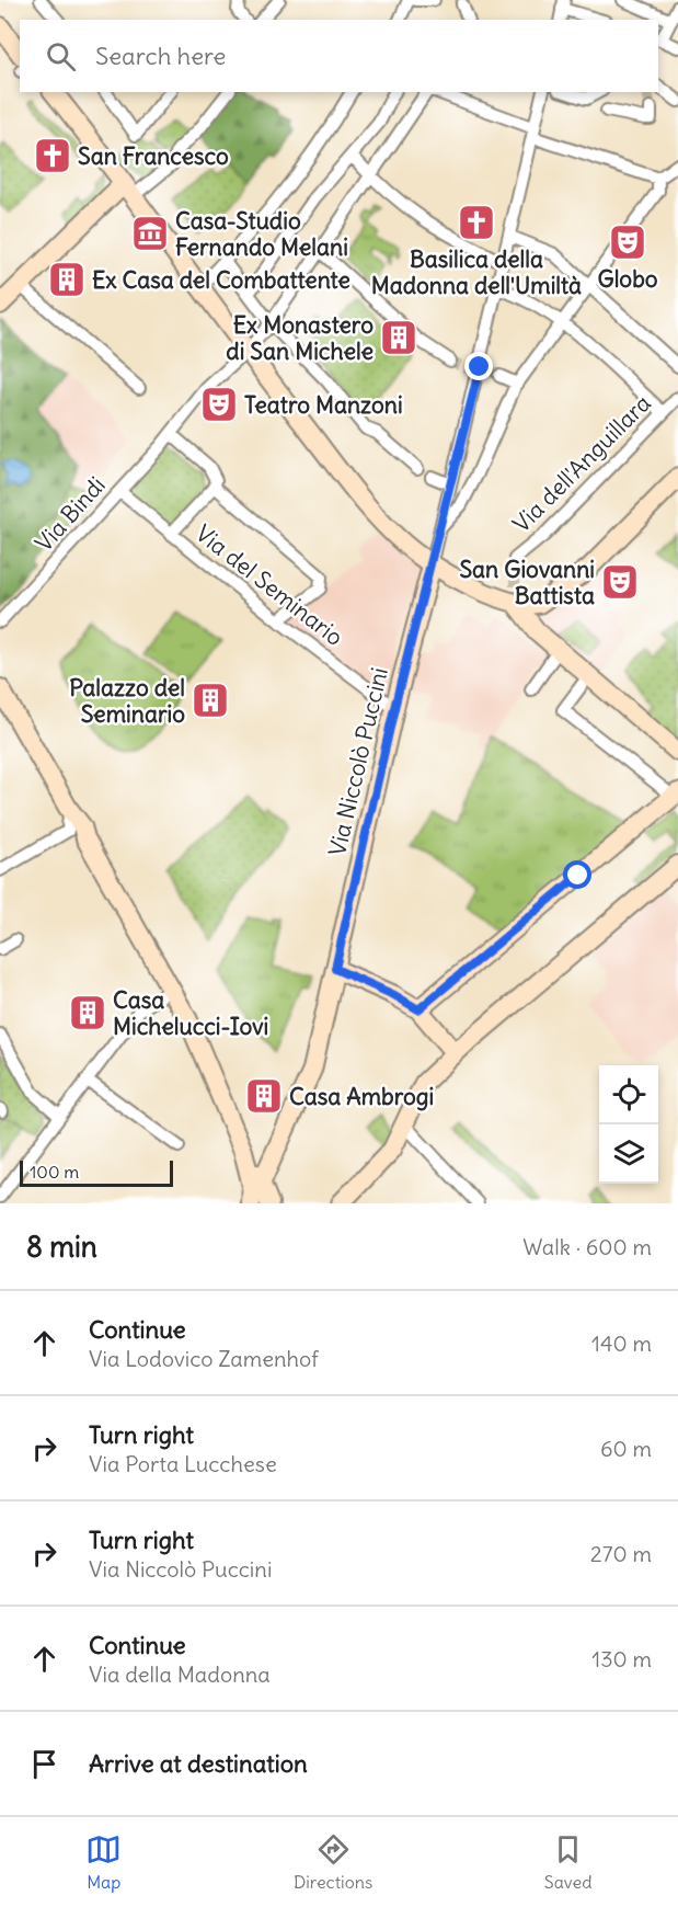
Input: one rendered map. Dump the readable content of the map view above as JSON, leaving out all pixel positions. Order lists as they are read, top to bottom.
{
  "streets": {
    "street": [
      "Via dell'Anguillara",
      "Via Bindi",
      "Via del Seminario",
      "Via Niccolò Puccini"
    ]
  },
  "crossings": [
    ["Via Bindi", "Via del Seminario"],
    ["Via del Seminario", "Via Niccolò Puccini"]
  ],
  "places": {
    "church": ["San Francesco", "Basilica della Madonna dell'Umiltà"],
    "museum": ["Casa-Studio Fernando Melani"],
    "theatre": ["Globo", "Teatro Manzoni", "San Giovanni Battista"],
    "building": [
      "Ex Casa del Combattente",
      "Ex Monastero di San Michele",
      "Palazzo del Seminario",
      "Casa Michelucci-Iovi",
      "Casa Ambrogi"
    ]
  },
  "scale_bar": "100 m",
  "page": {
    "search": "Search here",
    "scale": "100 m",
    "heading": ["8 min", "Walk · 600 m"],
    "list": [
      ["Continue", "Via Lodovico Zamenhof", "140 m"],
      ["Turn right", "Via Porta Lucchese", "60 m"],
      ["Turn right", "Via Niccolò Puccini", "270 m"],
      ["Continue", "Via della Madonna", "130 m"],
      "Arrive at destination"
    ],
    "nav": ["Map", "Directions", "Saved"]
  }
}
